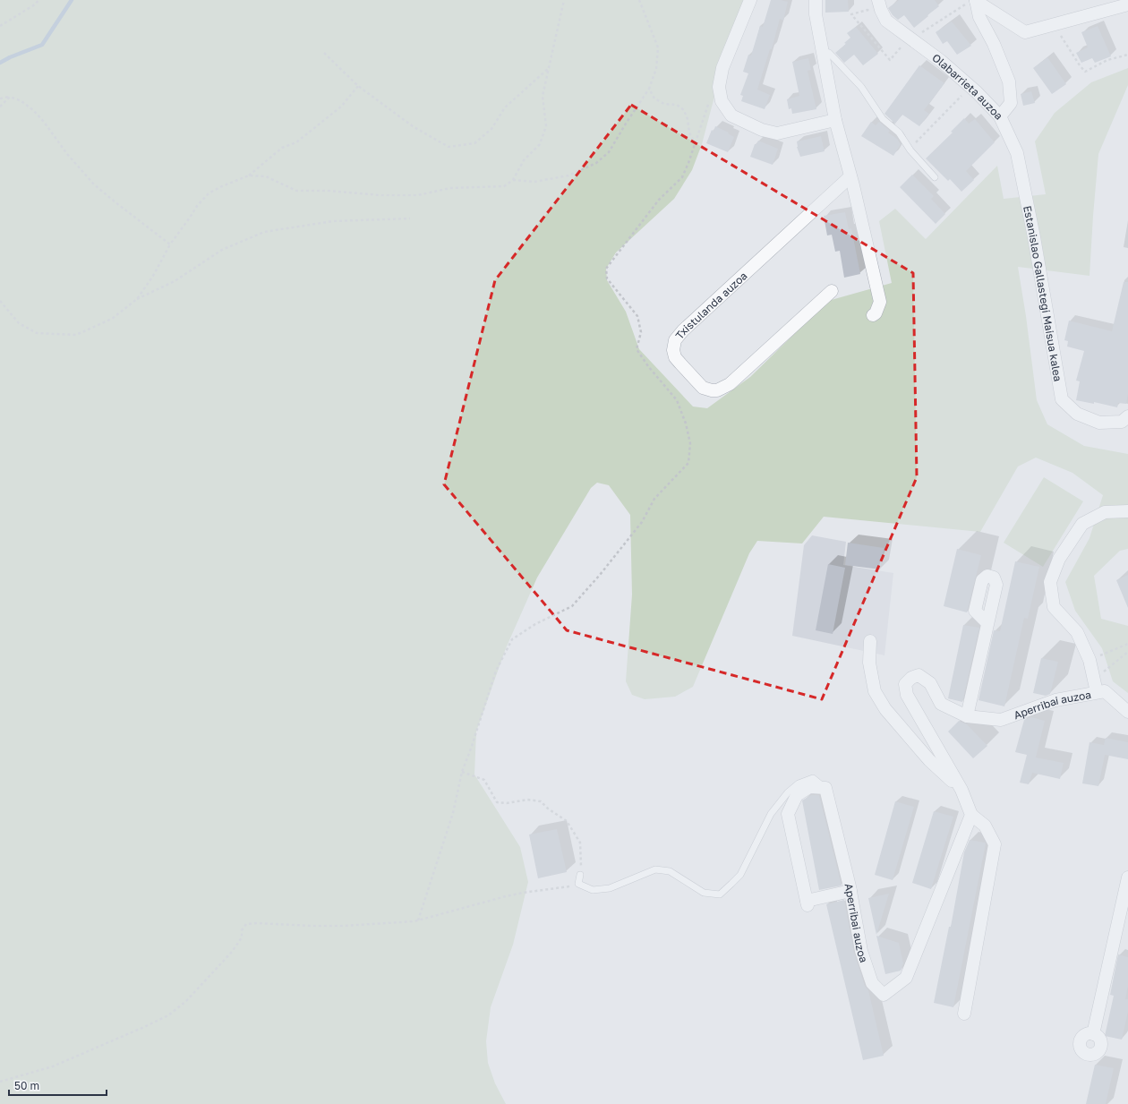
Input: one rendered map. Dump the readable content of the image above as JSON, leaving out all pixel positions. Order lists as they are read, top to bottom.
{
  "streets": {
    "street": [
      "Olabarrieta auzoa",
      "Estanislao Gallastegi Maisua kalea",
      "Txistulanda auzoa",
      "Aperribai auzoa"
    ]
  },
  "crossings": [
    ["Olabarrieta auzoa", "Estanislao Gallastegi Maisua kalea"]
  ],
  "scale_bar": "50 m"
}
